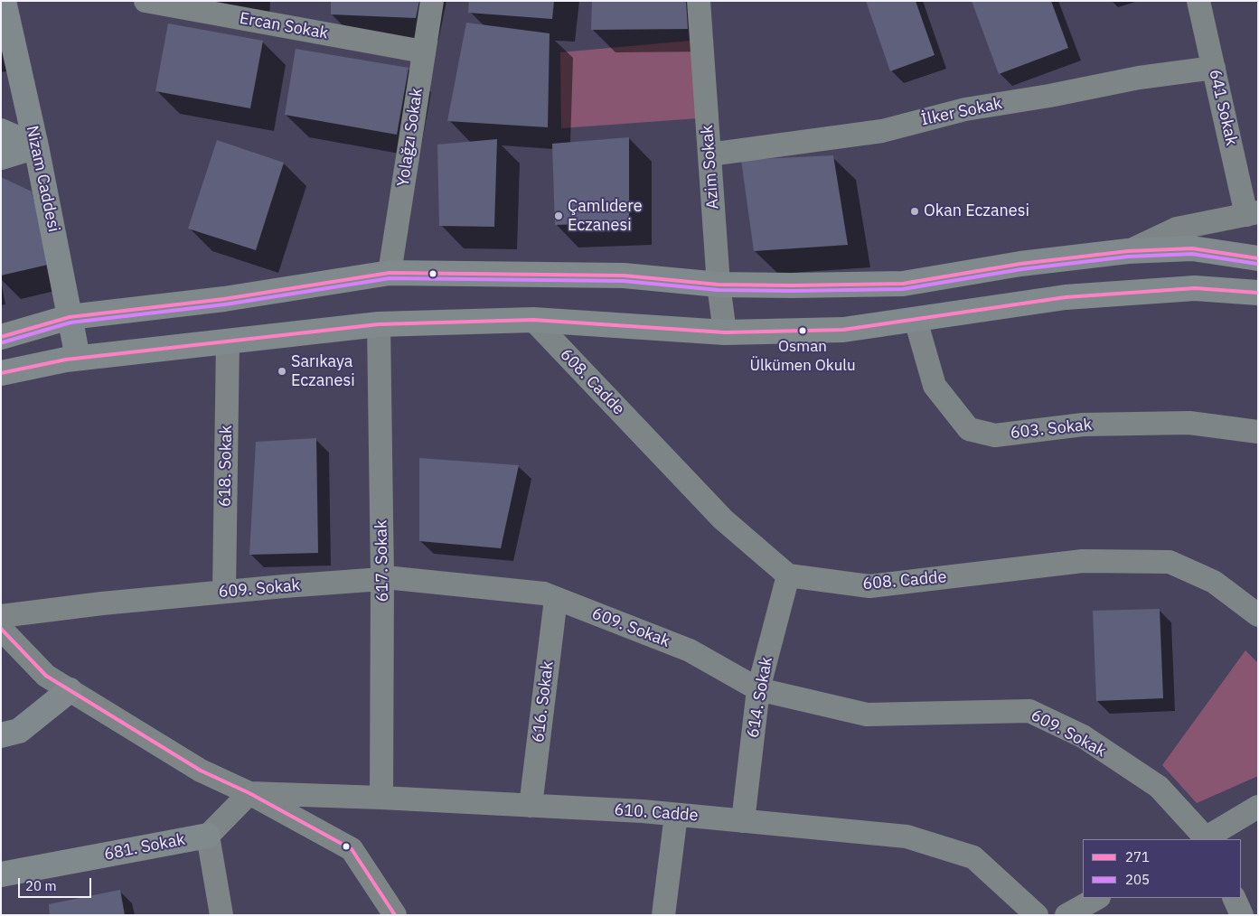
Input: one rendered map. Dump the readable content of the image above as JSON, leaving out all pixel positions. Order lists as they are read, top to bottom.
{
  "streets": {
    "main road": ["Nizam Caddesi", "681. Sokak"],
    "street": [
      "Ercan Sokak",
      "641 Sokak",
      "İlker Sokak",
      "Yolağzı Sokak",
      "Azim Sokak",
      "608. Cadde",
      "603. Sokak",
      "618. Sokak",
      "617. Sokak",
      "609. Sokak",
      "614. Sokak",
      "616. Sokak",
      "610. Cadde"
    ]
  },
  "crossings": [
    ["Ercan Sokak", "Yolağzı Sokak"],
    ["641 Sokak", "İlker Sokak"],
    ["İlker Sokak", "Azim Sokak"],
    ["608. Cadde", "614. Sokak"],
    ["618. Sokak", "609. Sokak"],
    ["617. Sokak", "609. Sokak"],
    ["617. Sokak", "610. Cadde"],
    ["609. Sokak", "614. Sokak"],
    ["609. Sokak", "616. Sokak"],
    ["614. Sokak", "610. Cadde"],
    ["616. Sokak", "610. Cadde"]
  ],
  "places": [
    "Okan Eczanesi",
    "Çamlıdere Eczanesi",
    "Osman Ülkümen Okulu",
    "Sarıkaya Eczanesi"
  ],
  "lines": ["transit line 271", "transit line 205"],
  "legend": ["271", "205"],
  "scale_bar": "20 m"
}
